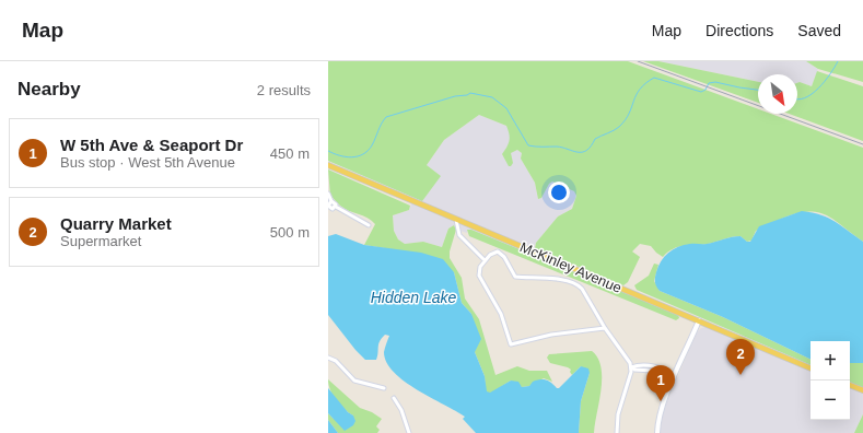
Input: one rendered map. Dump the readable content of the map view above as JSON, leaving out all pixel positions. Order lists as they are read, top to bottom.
{
  "streets": {
    "main road": ["McKinley Avenue"]
  },
  "water": ["Hidden Lake"],
  "north": "bottom right",
  "page": {
    "header": "Map",
    "nav": ["Map", "Directions", "Saved"],
    "heading": ["Nearby", "2 results"],
    "list": [
      {
        "mark": "1",
        "name": "W 5th Ave & Seaport Dr",
        "note": "Bus stop · West 5th Avenue",
        "value": "450 m"
      },
      {
        "mark": "2",
        "name": "Quarry Market",
        "note": "Supermarket",
        "value": "500 m"
      }
    ],
    "pins": ["2", "1"],
    "map_buttons": ["+", "−"]
  }
}
